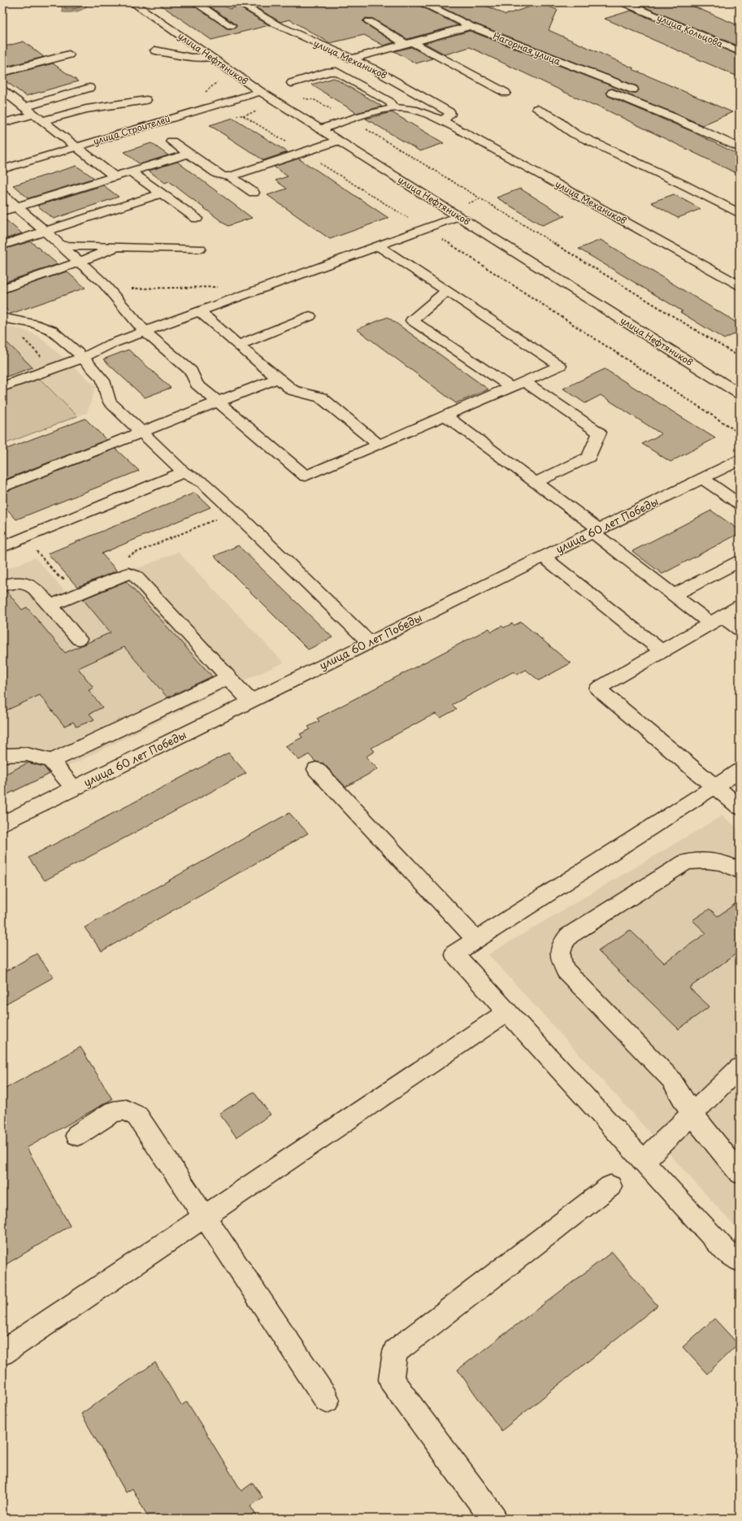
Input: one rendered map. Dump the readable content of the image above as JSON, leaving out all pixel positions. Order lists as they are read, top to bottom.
{
  "streets": {
    "street": [
      "улица Кольцова",
      "Нагорная улица",
      "улица Нефтяников",
      "улица Механиков",
      "улица Строителей",
      "улица 60 лет Победы"
    ]
  },
  "crossings": [
    ["улица Нефтяников", "улица Механиков"],
    ["улица Нефтяников", "улица Строителей"]
  ]
}
